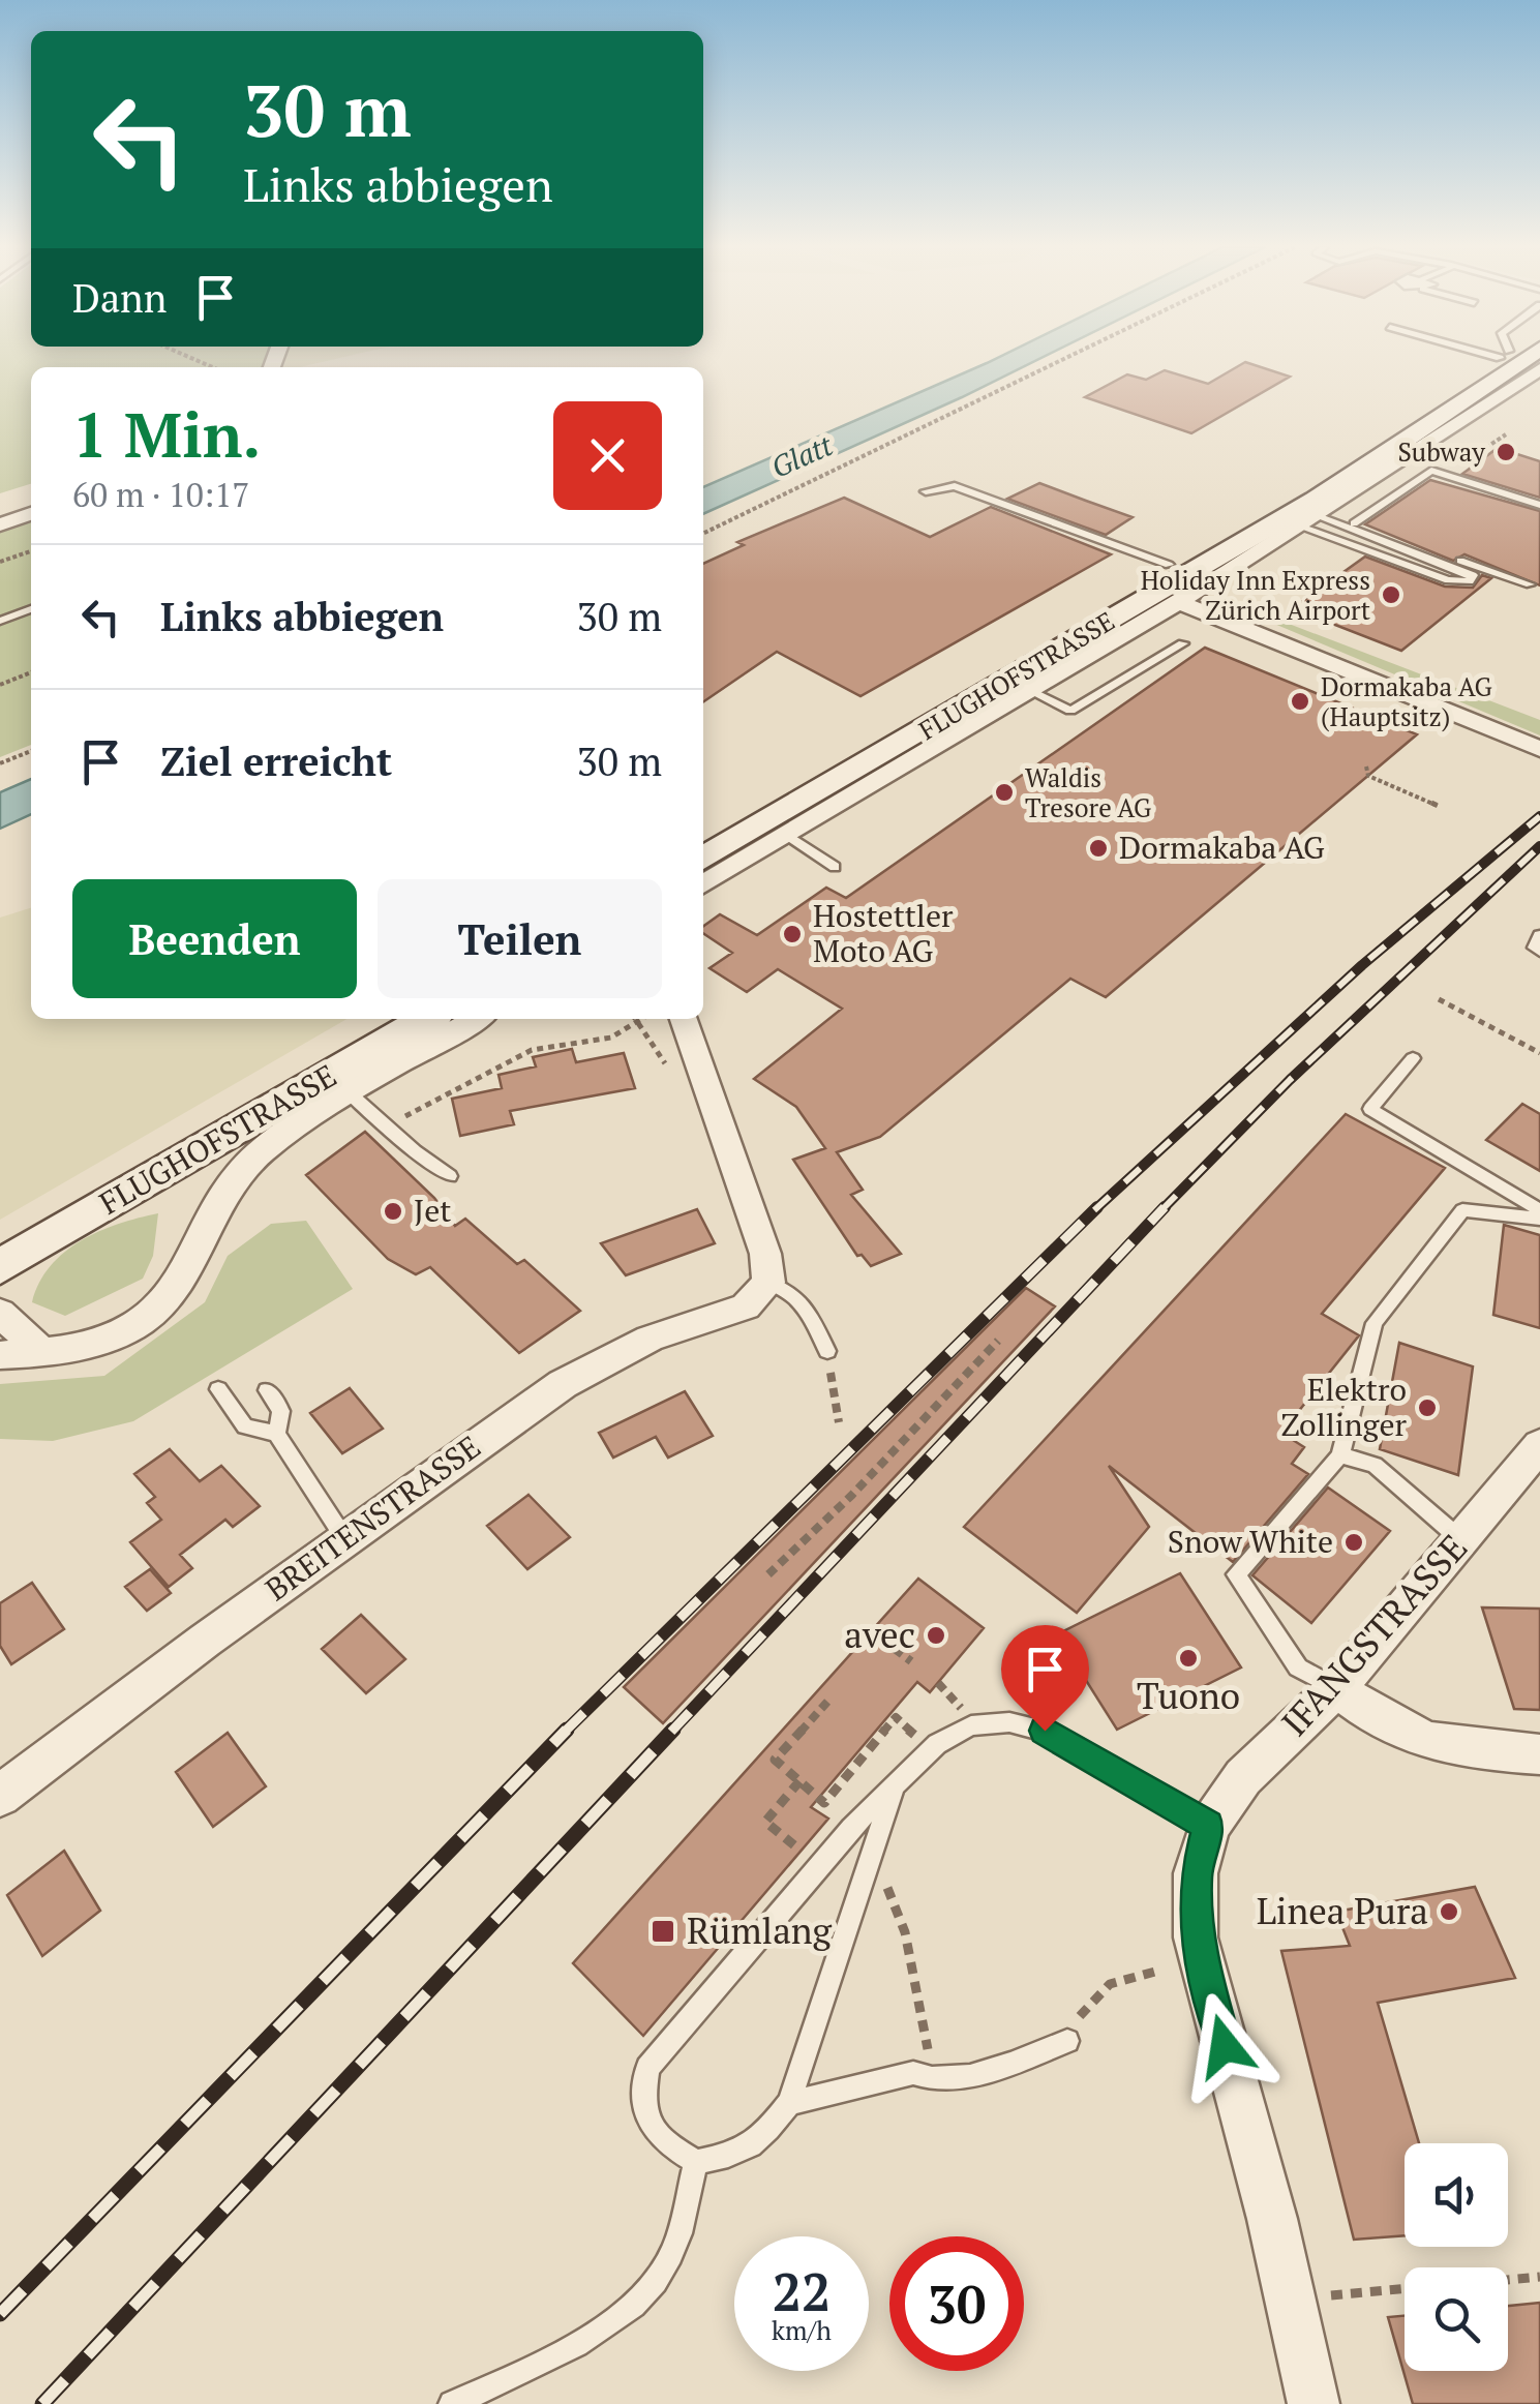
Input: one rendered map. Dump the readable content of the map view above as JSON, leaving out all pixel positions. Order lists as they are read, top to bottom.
{
  "streets": {
    "main road": ["FLUGHOFSTRASSE"],
    "street": ["BREITENSTRASSE", "IFANGSTRASSE"]
  },
  "water": ["Glatt"],
  "places": {
    "other": [
      "Subway",
      "Holiday Inn Express Zürich Airport",
      "Dormakaba AG (Hauptsitz)",
      "Waldis Tresore AG",
      "Dormakaba AG",
      "Hostettler Moto AG",
      "Jet",
      "Elektro Zollinger",
      "Snow White",
      "avec",
      "Tuono",
      "Linea Pura"
    ],
    "transit": ["Rümlang"]
  },
  "page": {
    "turn": ["30 m", "Links abbiegen"],
    "then": "Dann",
    "heading": ["1 Min.", "60 m · 10:17"],
    "list": [
      {
        "name": "Links abbiegen",
        "value": "30 m"
      },
      {
        "name": "Ziel erreicht",
        "value": "30 m"
      }
    ],
    "buttons": ["Beenden", "Teilen"],
    "speed": "22 km/h",
    "limit": "30"
  }
}
